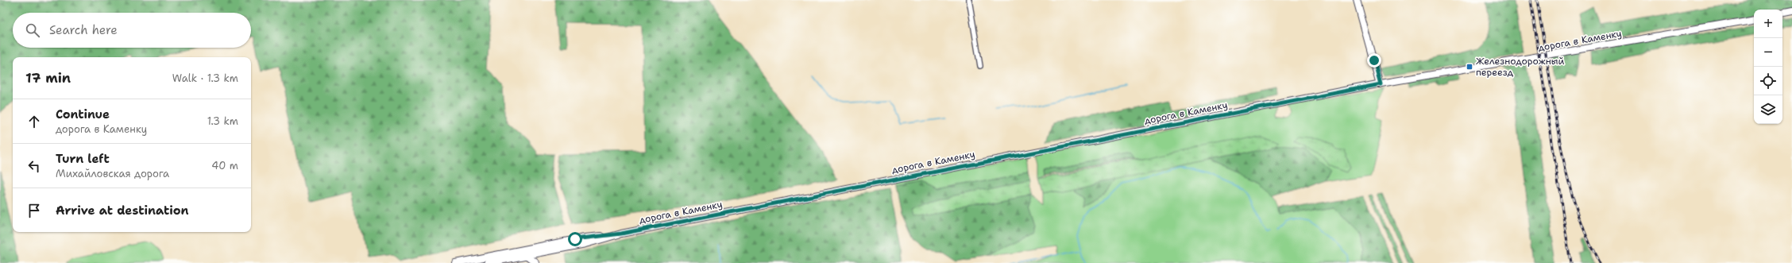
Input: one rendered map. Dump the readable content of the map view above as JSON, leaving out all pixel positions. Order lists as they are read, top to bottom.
{
  "streets": {
    "street": ["дорога в Каменку"]
  },
  "places": {
    "transit": ["Железнодорожный переезд"]
  },
  "page": {
    "map_buttons": ["+", "−"],
    "search": "Search here",
    "heading": ["17 min", "Walk · 1.3 km"],
    "list": [
      ["Continue", "дорога в Каменку", "1.3 km"],
      ["Turn left", "Михайловская дорога", "40 m"],
      "Arrive at destination"
    ]
  }
}
